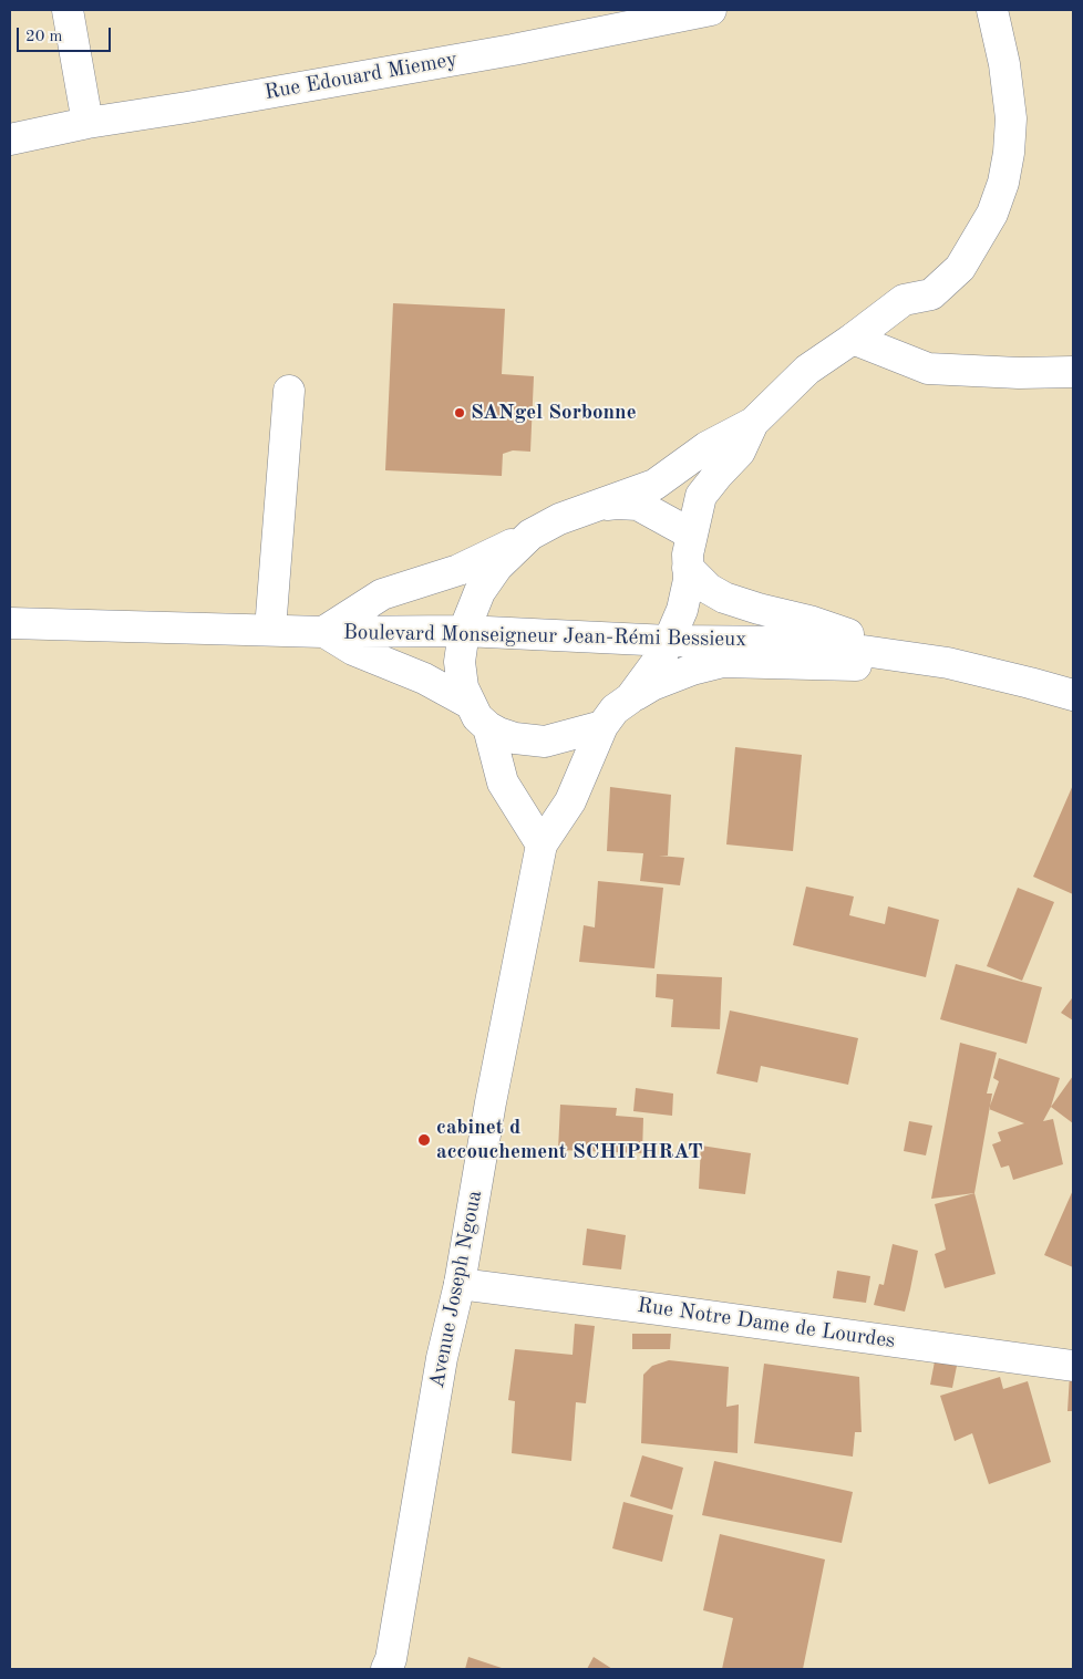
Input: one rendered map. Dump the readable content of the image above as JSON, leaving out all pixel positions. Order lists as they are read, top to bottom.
{
  "streets": {
    "main road": [
      "Rue Edouard Miemey",
      "Boulevard Monseigneur Jean-Rémi Bessieux",
      "Avenue Joseph Ngoua",
      "Rue Notre Dame de Lourdes"
    ]
  },
  "crossings": [
    ["Avenue Joseph Ngoua", "Rue Notre Dame de Lourdes"]
  ],
  "places": ["SANgel Sorbonne", "cabinet d accouchement SCHIPHRAT"],
  "scale_bar": "20 m"
}
